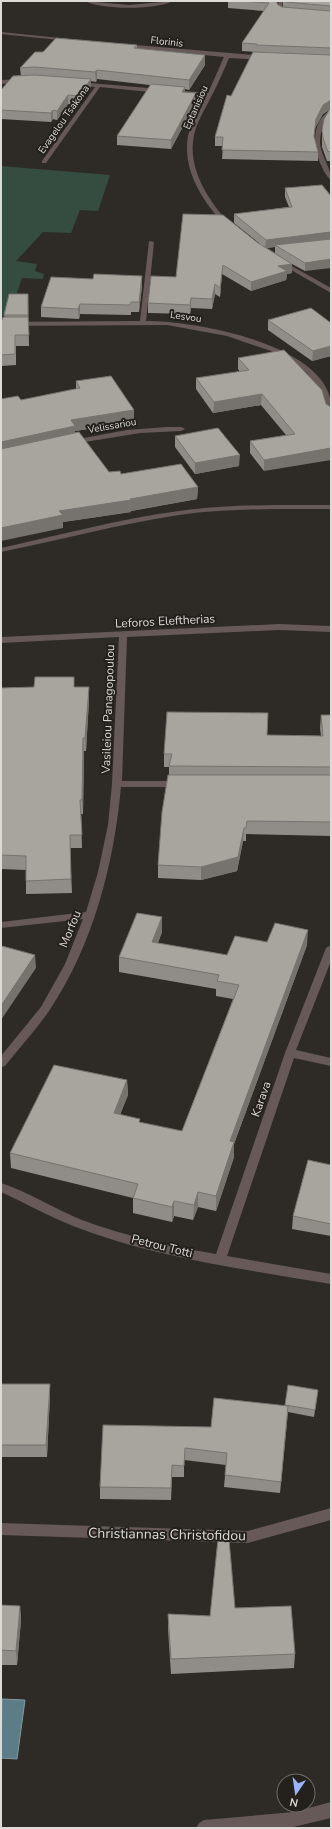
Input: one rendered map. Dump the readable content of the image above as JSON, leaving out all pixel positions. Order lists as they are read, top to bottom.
{
  "streets": {
    "street": [
      "Florinis",
      "Eptanisiou",
      "Evagelou Tsakona",
      "Lesvou",
      "Velissariou",
      "Leforos Eleftherias",
      "Vasileiou Panagopoulou",
      "Morfou",
      "Karava",
      "Petrou Totti",
      "Christiannas Christofidou"
    ]
  },
  "crossings": [
    ["Florinis", "Eptanisiou"],
    ["Leforos Eleftherias", "Vasileiou Panagopoulou"],
    ["Vasileiou Panagopoulou", "Morfou"],
    ["Karava", "Petrou Totti"]
  ],
  "north": "bottom"
}
